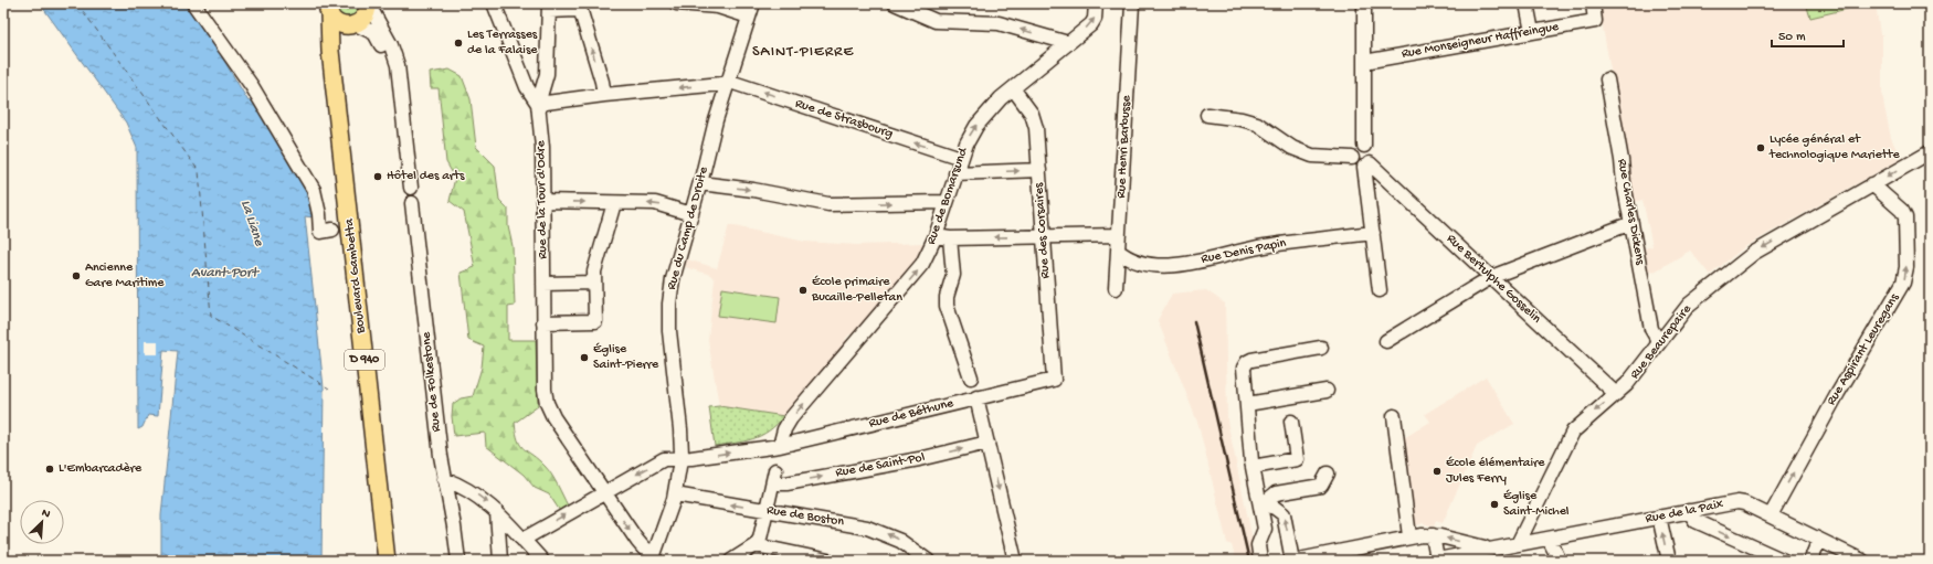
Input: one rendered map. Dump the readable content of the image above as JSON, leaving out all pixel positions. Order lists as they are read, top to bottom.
{
  "streets": {
    "main road": ["Boulevard Gambetta", "D 940"],
    "street": [
      "Rue Monseigneur Haffreingue",
      "Rue de Strasbourg",
      "Rue Henri Barbusse",
      "Rue de Bomarsund",
      "Rue de la Tour d'Odre",
      "Rue Charles Dickens",
      "Rue du Camp de Droite",
      "Rue des Corsaires",
      "Rue Denis Papin",
      "Rue Bertulphe Gosselin",
      "Rue Beaurepaire",
      "Rue Aspirant Leuregans",
      "Rue de Folkestone",
      "Rue de Béthune",
      "Rue de Saint-Pol",
      "Rue de la Paix",
      "Rue de Boston"
    ]
  },
  "crossings": [
    ["Rue de Strasbourg", "Rue de Bomarsund"],
    ["Rue de Strasbourg", "Rue de la Tour d'Odre"],
    ["Rue de Strasbourg", "Rue du Camp de Droite"],
    ["Rue Henri Barbusse", "Rue Denis Papin"],
    ["Rue de Bomarsund", "Rue des Corsaires"],
    ["Rue de Bomarsund", "Rue de Béthune"],
    ["Rue de la Tour d'Odre", "Rue de Béthune"],
    ["Rue Charles Dickens", "Rue Beaurepaire"],
    ["Rue du Camp de Droite", "Rue de Béthune"],
    ["Rue du Camp de Droite", "Rue de Boston"],
    ["Rue des Corsaires", "Rue de Béthune"],
    ["Rue Bertulphe Gosselin", "Rue Beaurepaire"],
    ["Rue Beaurepaire", "Rue Aspirant Leuregans"],
    ["Rue Beaurepaire", "Rue de la Paix"],
    ["Rue Aspirant Leuregans", "Rue de la Paix"],
    ["Rue de Saint-Pol", "Rue de Boston"]
  ],
  "one_way": [
    "Rue de Bomarsund",
    "Rue Beaurepaire",
    "Rue Aspirant Leuregans",
    "Rue de Saint-Pol",
    "Rue de Boston"
  ],
  "districts": ["SAINT-PIERRE"],
  "water": ["La Liane", "Avant-Port"],
  "places": [
    "Les Terrasses de la Falaise",
    "Lycée général et technologique Mariette",
    "Hôtel des arts",
    "Ancienne Gare Maritime",
    "École primaire Bucaille-Pelletan",
    "Église Saint-Pierre",
    "L'Embarcadère",
    "École élémentaire Jules Ferry",
    "Église Saint-Michel"
  ],
  "scale_bar": "50 m",
  "north": "top right"
}
